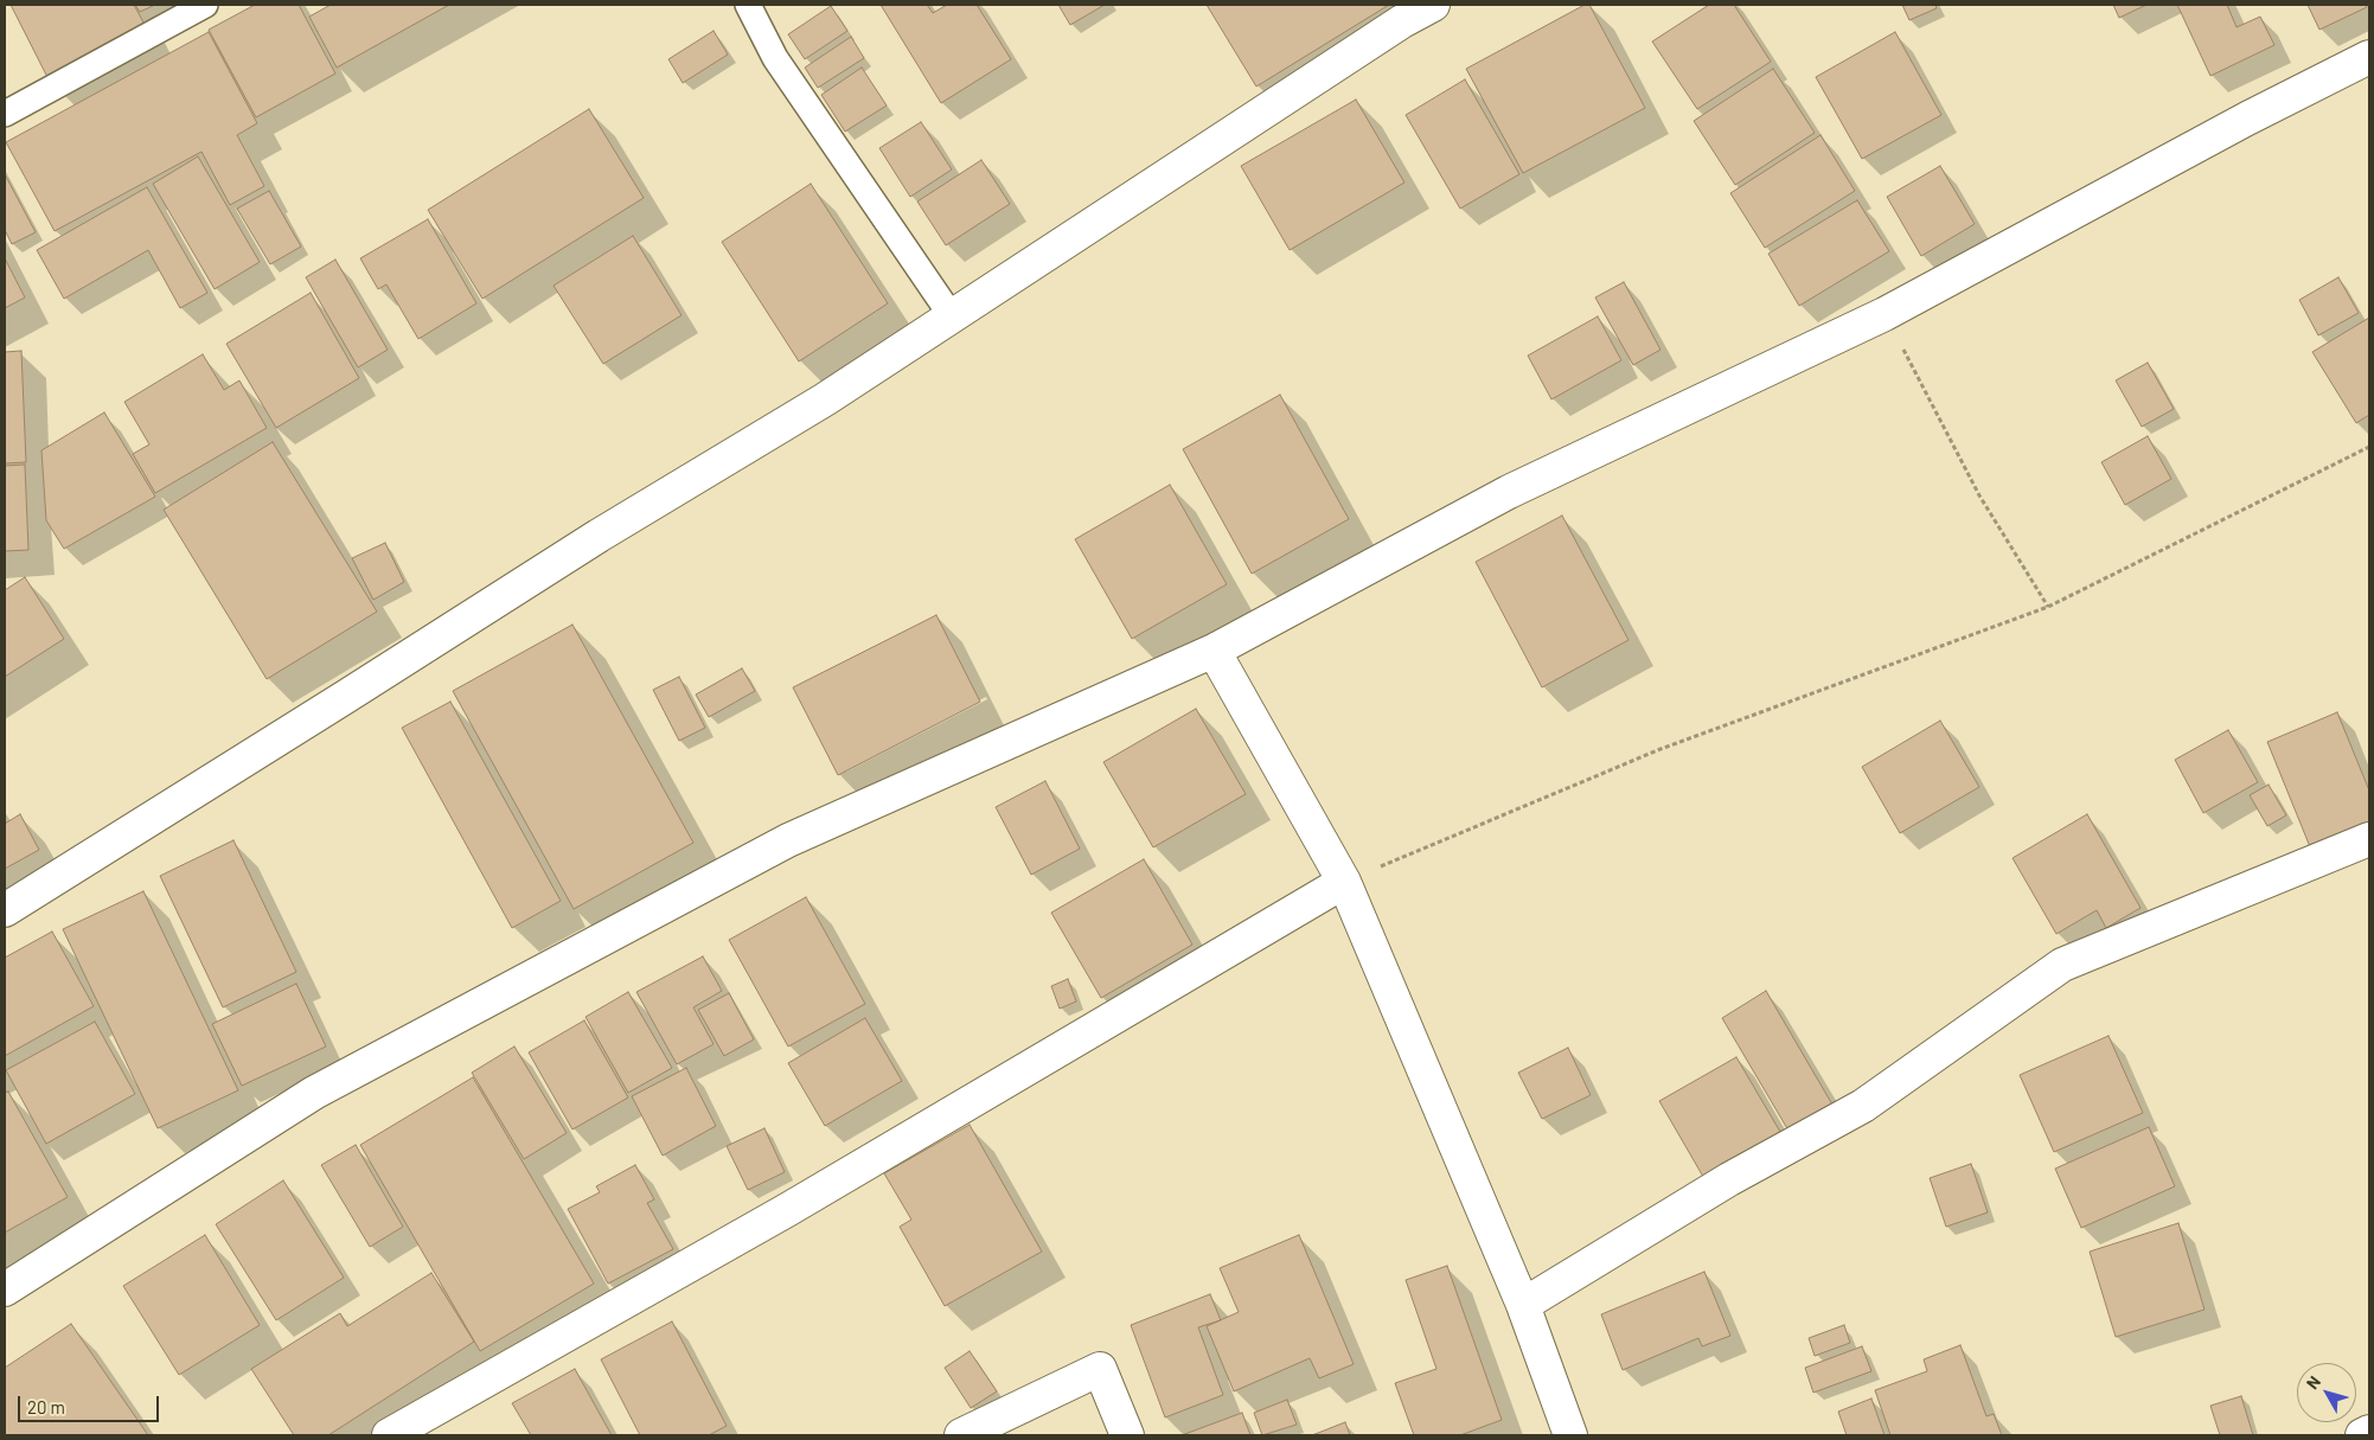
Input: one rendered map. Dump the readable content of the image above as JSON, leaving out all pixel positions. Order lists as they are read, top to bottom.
{
  "scale_bar": "20 m",
  "north": "top left"
}
